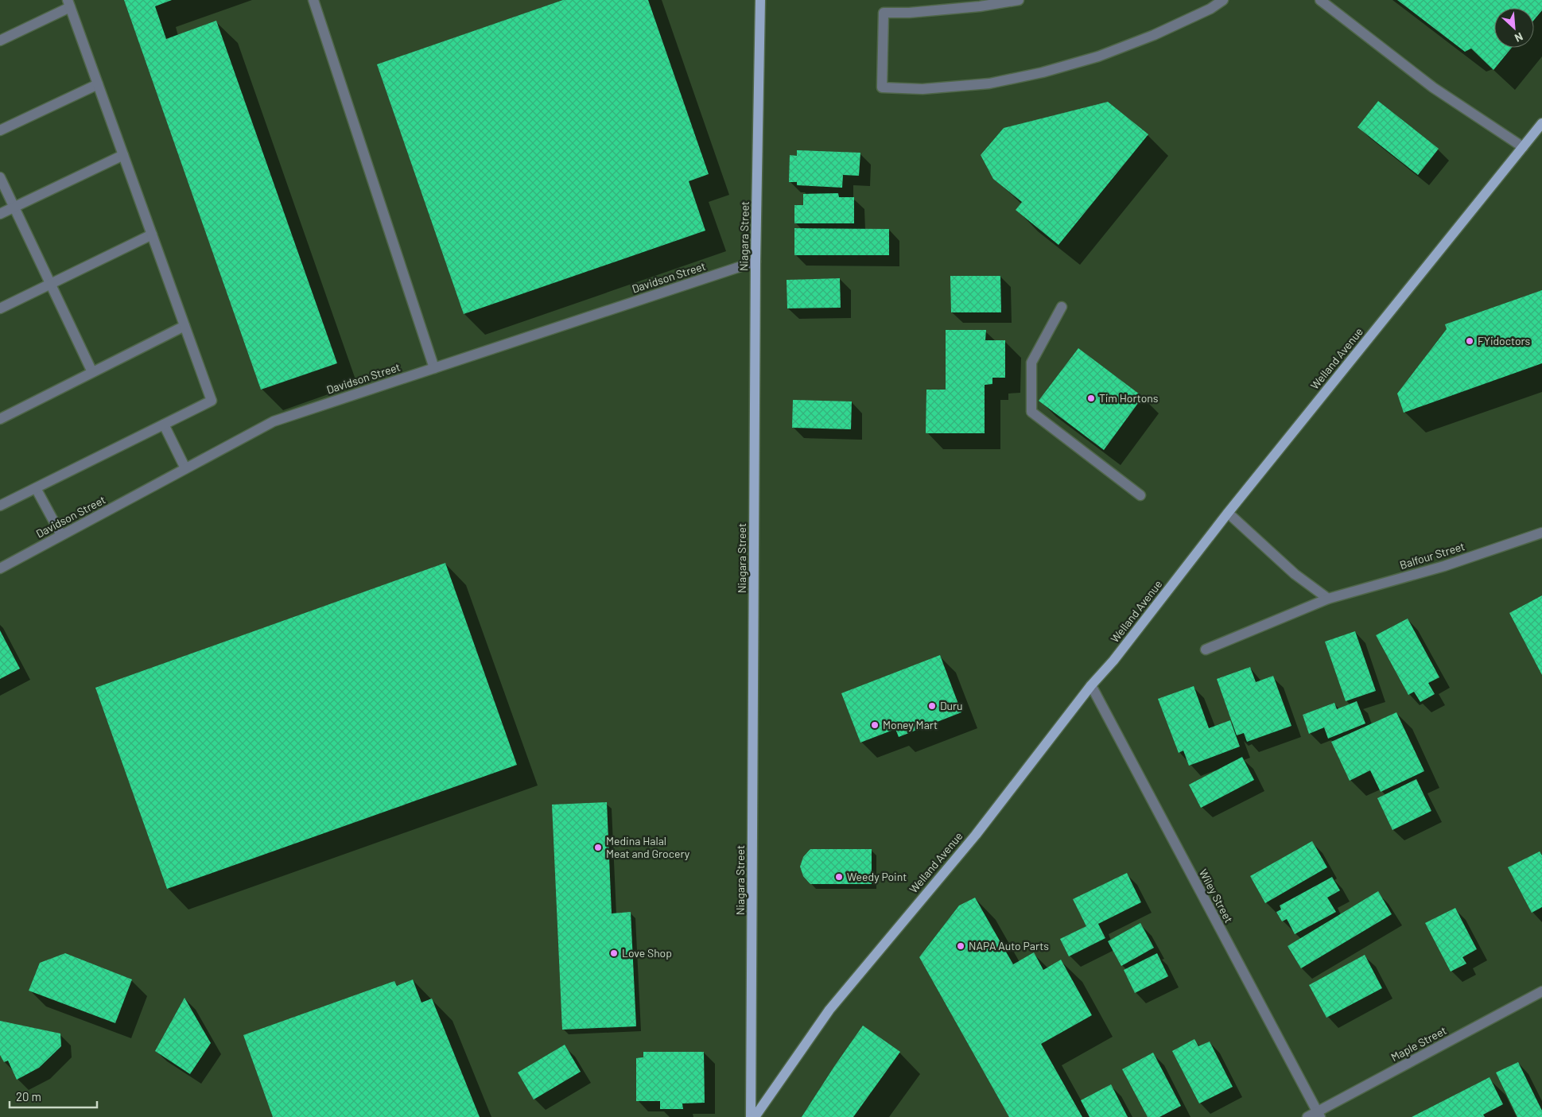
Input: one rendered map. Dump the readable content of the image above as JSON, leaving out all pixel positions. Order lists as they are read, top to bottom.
{
  "streets": {
    "main road": ["Niagara Street", "Welland Avenue"],
    "street": [
      "Davidson Street",
      "Balfour Street",
      "Wiley Street",
      "Maple Street"
    ]
  },
  "crossings": [
    ["Niagara Street", "Davidson Street"],
    ["Welland Avenue", "Wiley Street"],
    ["Wiley Street", "Maple Street"]
  ],
  "places": [
    "FYidoctors",
    "Tim Hortons",
    "Duru",
    "Money Mart",
    "Medina Halal Meat and Grocery",
    "Weedy Point",
    "NAPA Auto Parts",
    "Love Shop"
  ],
  "scale_bar": "20 m",
  "north": "bottom right"
}
